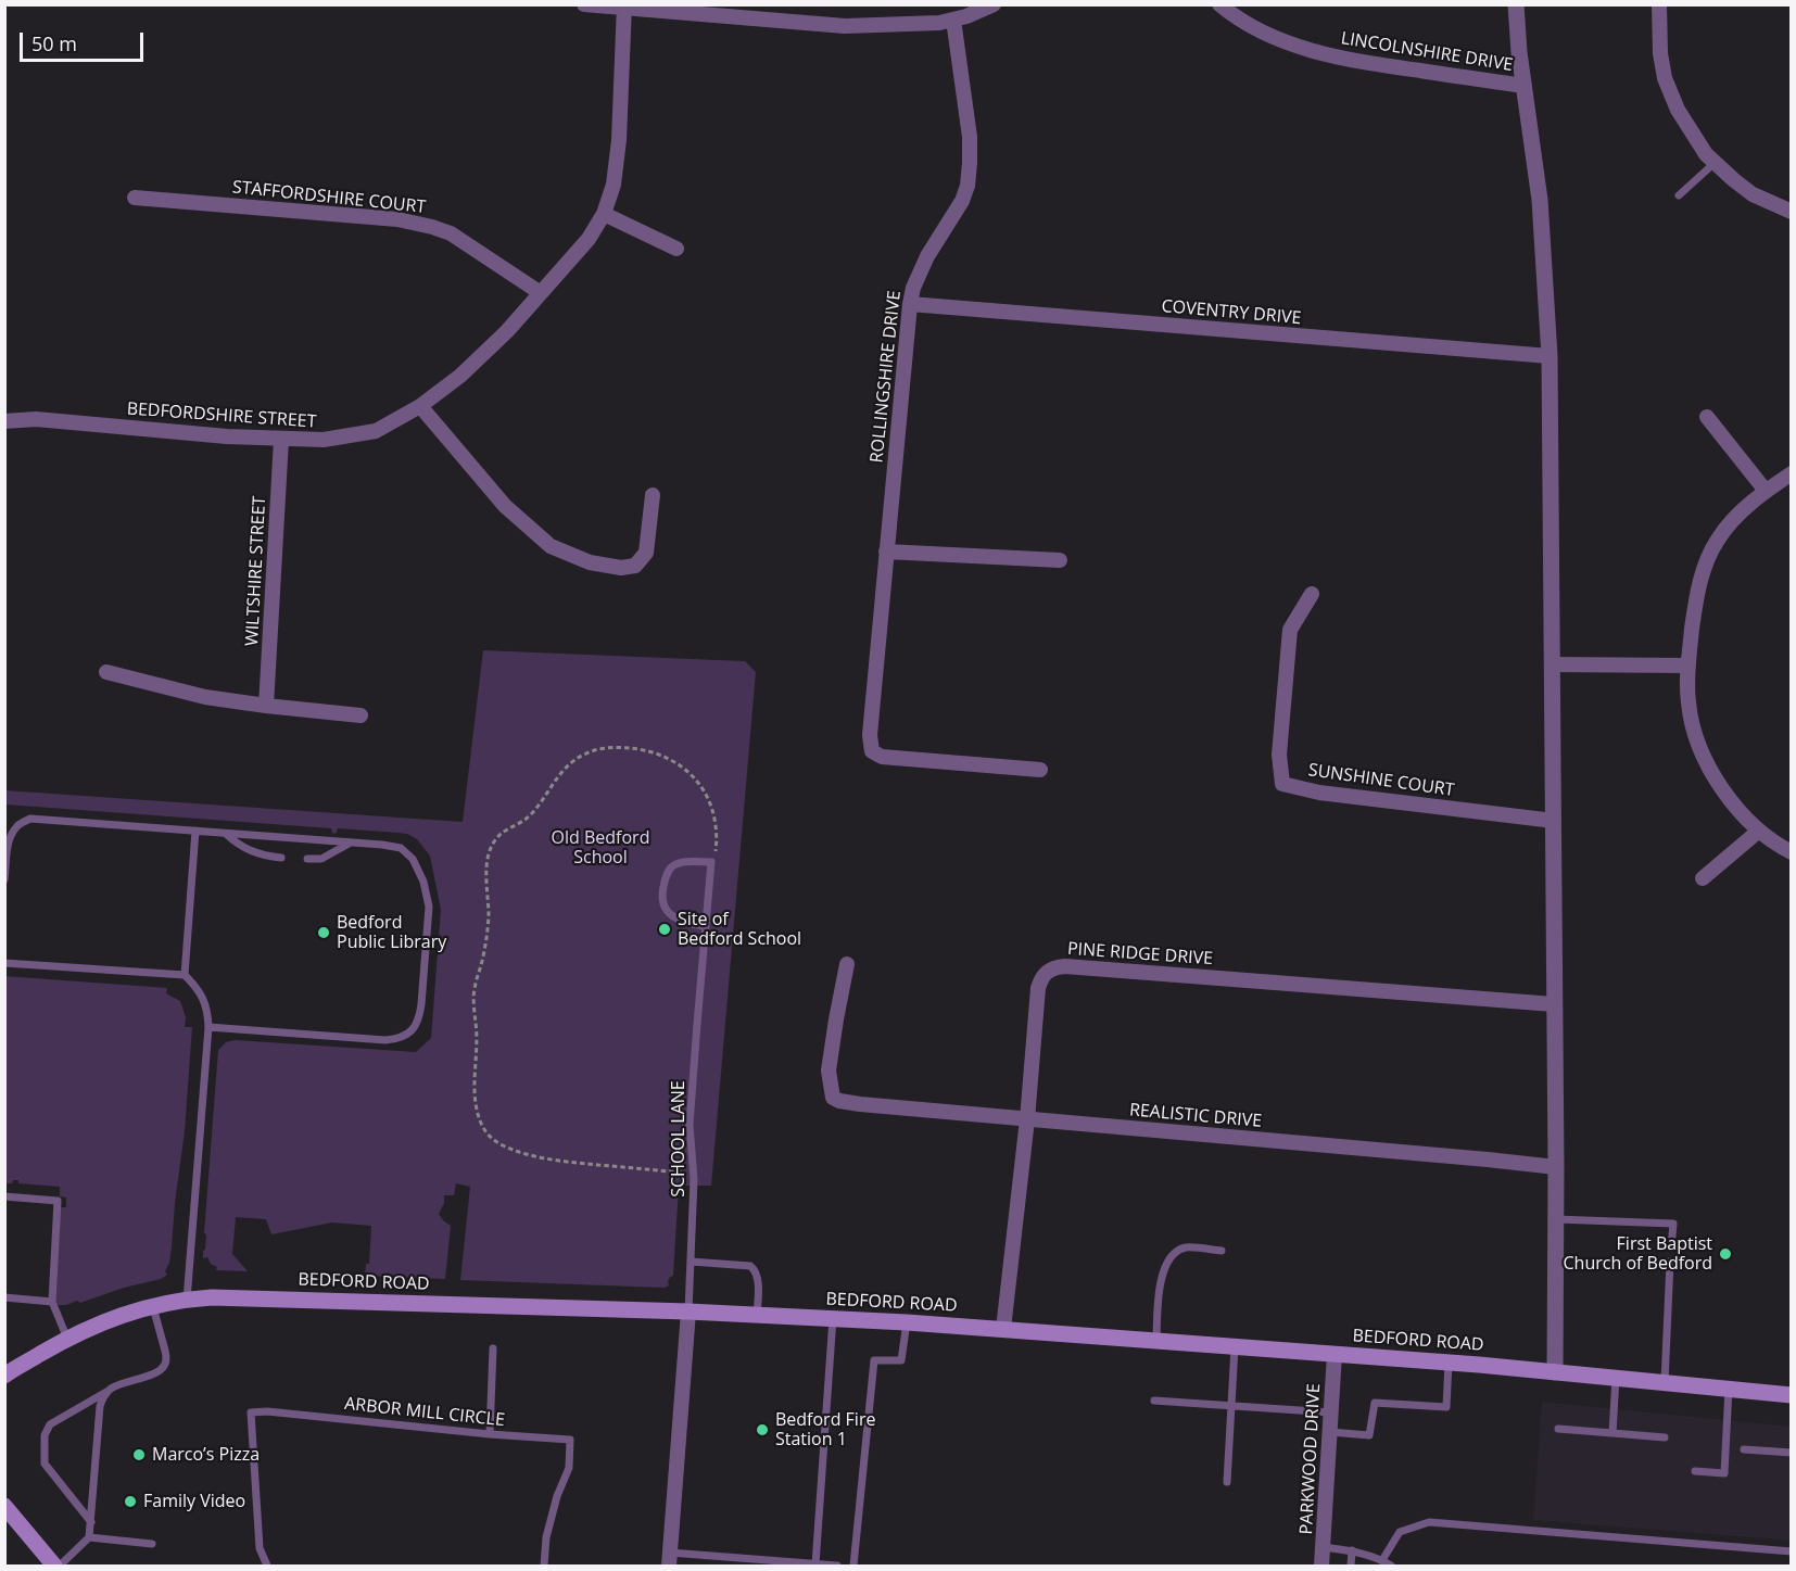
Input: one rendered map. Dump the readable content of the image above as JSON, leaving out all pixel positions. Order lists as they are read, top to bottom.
{
  "streets": {
    "main road": ["BEDFORD ROAD"],
    "street": [
      "LINCOLNSHIRE DRIVE",
      "STAFFORDSHIRE COURT",
      "COVENTRY DRIVE",
      "ROLLINGSHIRE DRIVE",
      "BEDFORDSHIRE STREET",
      "WILTSHIRE STREET",
      "SUNSHINE COURT",
      "PINE RIDGE DRIVE",
      "REALISTIC DRIVE",
      "PARKWOOD DRIVE"
    ],
    "lane": ["SCHOOL LANE", "ARBOR MILL CIRCLE"]
  },
  "crossings": [
    ["STAFFORDSHIRE COURT", "BEDFORDSHIRE STREET"],
    ["COVENTRY DRIVE", "ROLLINGSHIRE DRIVE"],
    ["BEDFORDSHIRE STREET", "WILTSHIRE STREET"],
    ["PINE RIDGE DRIVE", "REALISTIC DRIVE"],
    ["PINE RIDGE DRIVE", "BEDFORD ROAD"],
    ["SCHOOL LANE", "BEDFORD ROAD"],
    ["BEDFORD ROAD", "PARKWOOD DRIVE"]
  ],
  "parks": ["Old Bedford School"],
  "places": [
    "Site of Bedford School",
    "Bedford Public Library",
    "First Baptist Church of Bedford",
    "Bedford Fire Station 1",
    "Marco’s Pizza",
    "Family Video"
  ],
  "scale_bar": "50 m"
}
